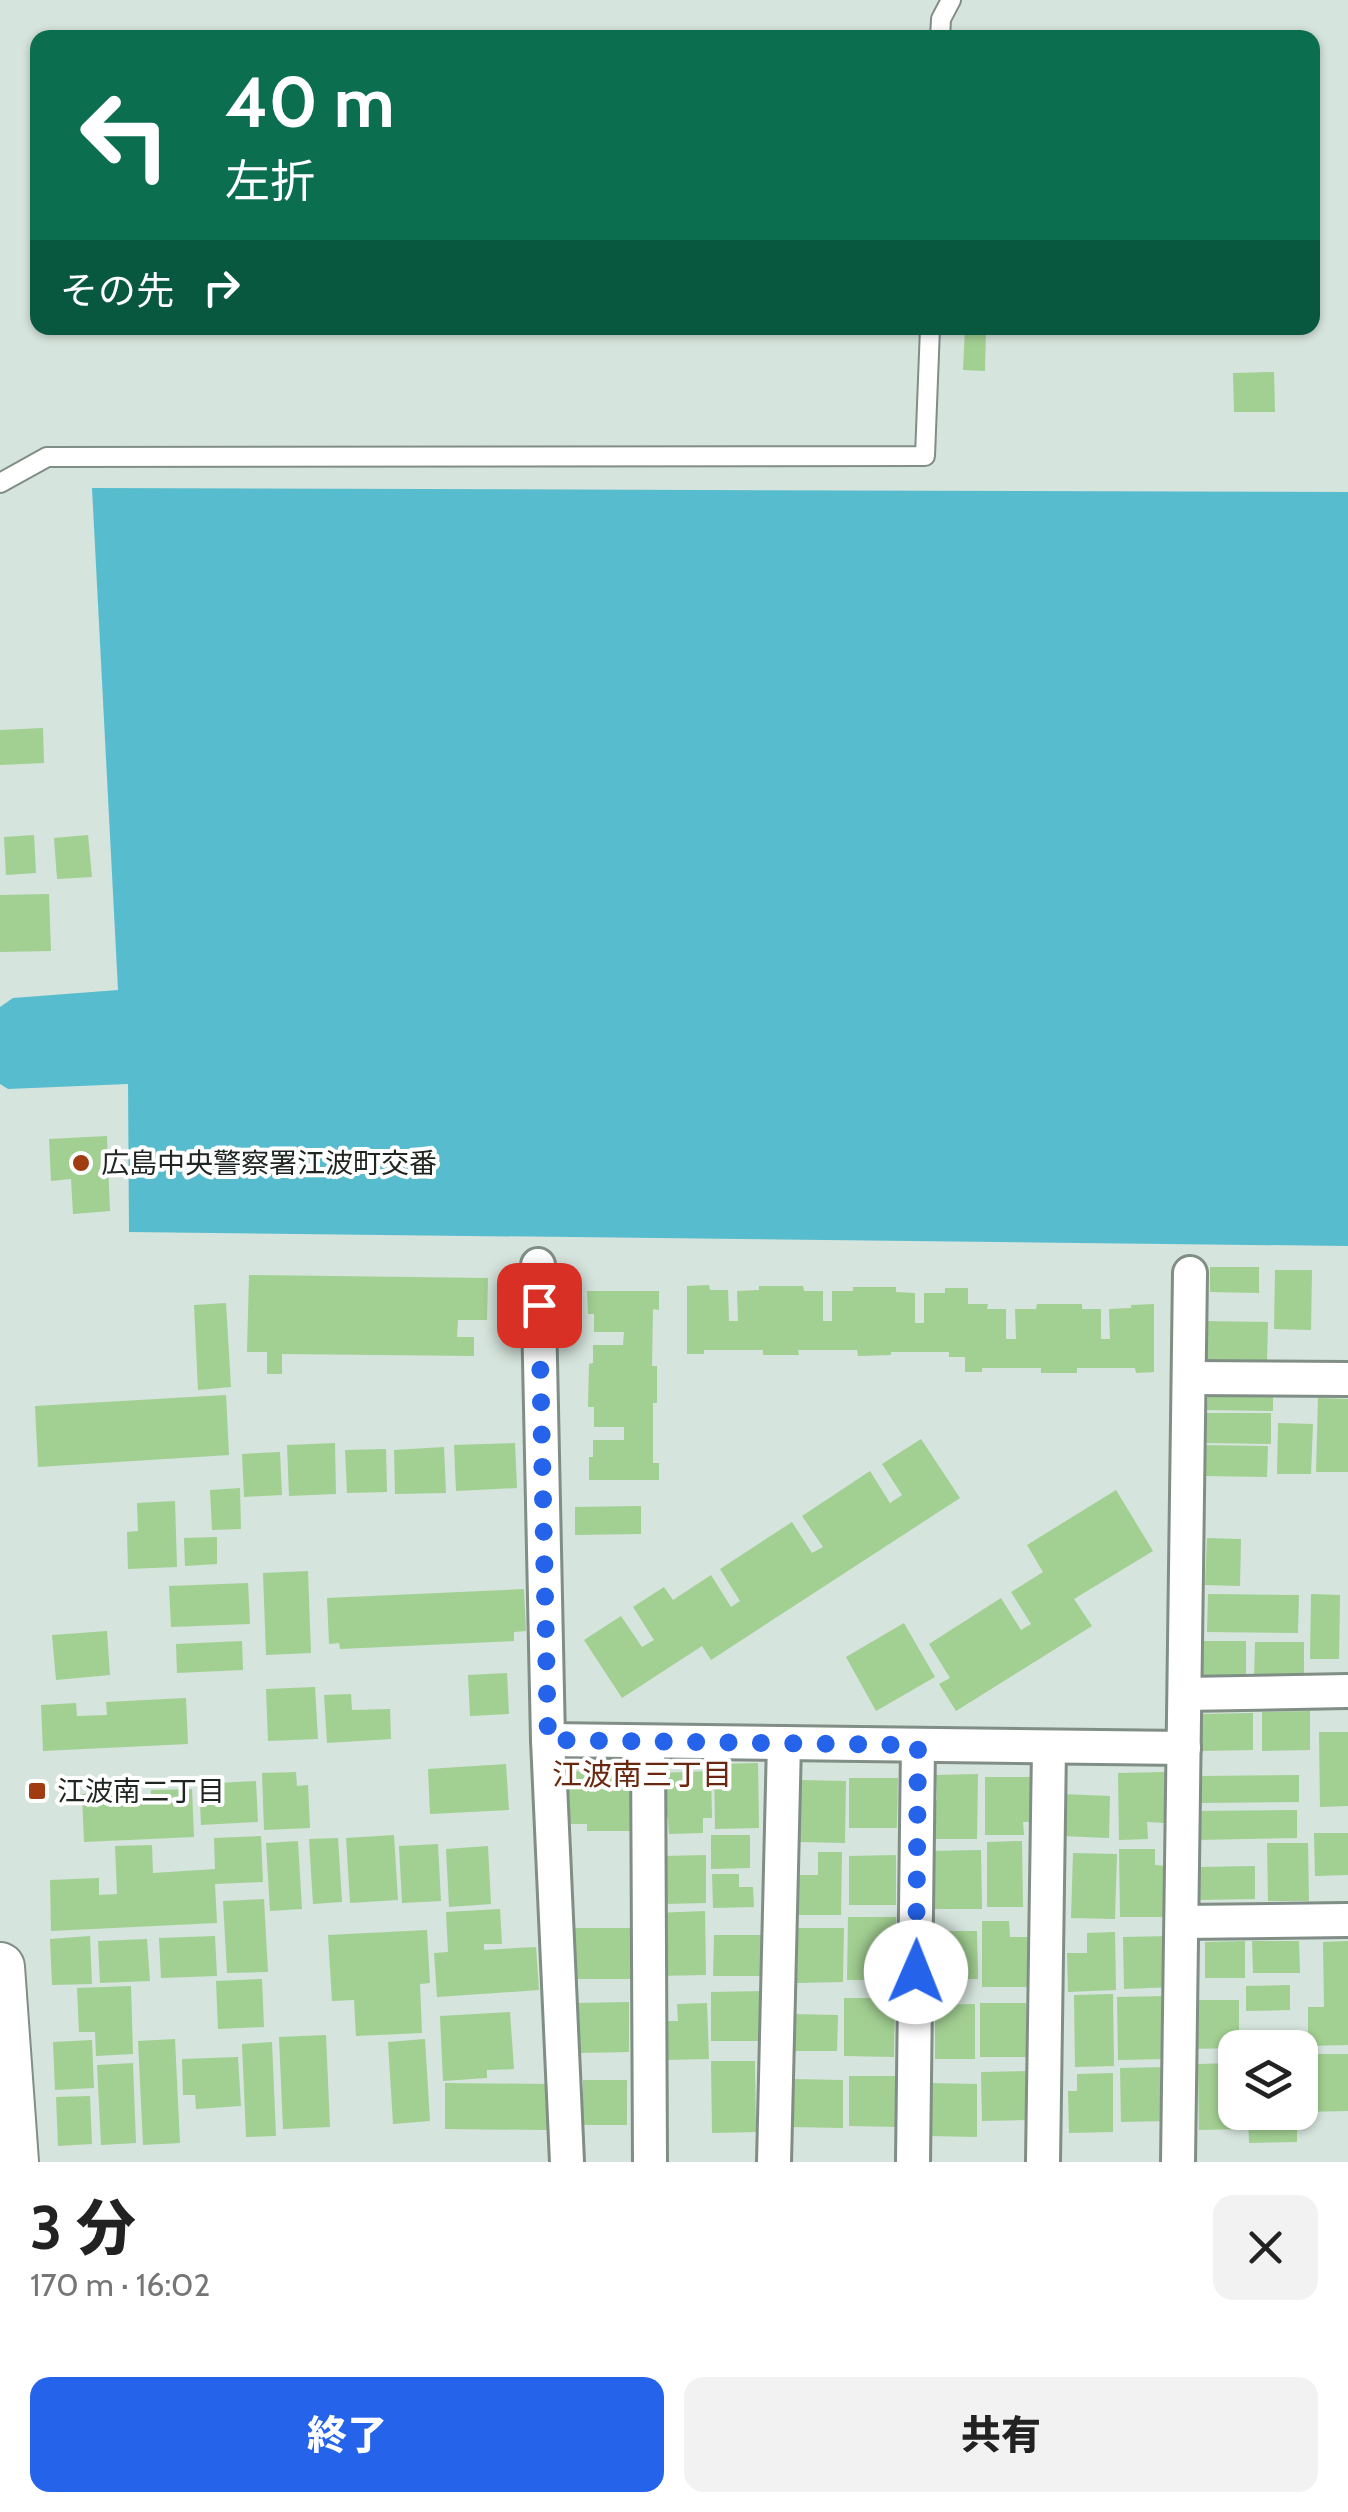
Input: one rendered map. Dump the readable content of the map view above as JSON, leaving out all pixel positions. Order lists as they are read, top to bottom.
{
  "districts": ["江波南三丁目"],
  "places": {
    "other": ["広島中央警察署江波町交番"],
    "transit": ["江波南二丁目"]
  },
  "page": {
    "turn": ["40 m", "左折"],
    "then": "その先",
    "heading": ["3 分", "170 m · 16:02"],
    "buttons": ["終了", "共有"]
  }
}
